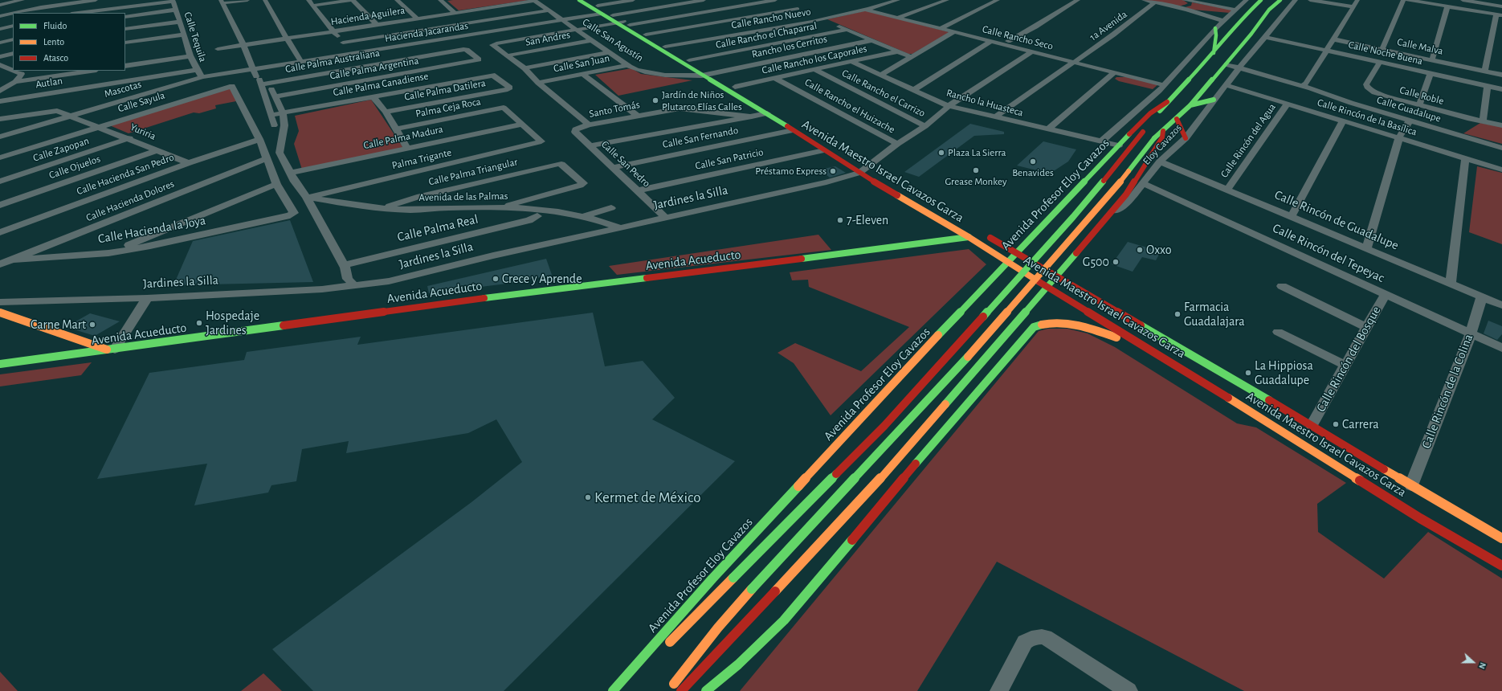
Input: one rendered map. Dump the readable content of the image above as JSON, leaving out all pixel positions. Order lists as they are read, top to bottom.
{
  "streets": {
    "main road": ["Avenida Maestro Israel Cavazos Garza", "Avenida Profesor Eloy Cavazos", "Avenida Acueducto"],
    "street": [
      "Hacienda Aguilera",
      "Calle Rancho Nuevo",
      "1a Avenida",
      "Hacienda Jacarandas",
      "Calle Rancho el Chaparral",
      "Calle Tequila",
      "Calle Rancho Seco",
      "San Andres",
      "Calle San Agustín",
      "Rancho los Cerritos",
      "Calle Malva",
      "Calle Noche Buena",
      "Calle Rancho los Caporales",
      "Calle Palma Australiana",
      "Calle San Juan",
      "Calle Palma Argentina",
      "Autlan",
      "Calle Palma Canadiense",
      "Mascotas",
      "Calle Palma Datilera",
      "Calle Rancho el Carrizo",
      "Calle Roble",
      "Calle Sayula",
      "Rancho la Huasteca",
      "Calle Rancho el Huizache",
      "Palma Ceja Roca",
      "Santo Tomás",
      "Calle Guadalupe",
      "Calle Rincón de la Basílica",
      "Yuriria",
      "Calle Palma Madura",
      "Calle San Fernando",
      "Calle Rincón del Agua",
      "Eloy Cavazos",
      "Calle Zapopan",
      "Palma Trigante",
      "Calle San Patricio",
      "Calle San Pedro",
      "Calle Ojuelos",
      "Calle Palma Triangular",
      "Calle Hacienda San Pedro",
      "Avenida de las Palmas",
      "Jardines la Silla",
      "Calle Hacienda Dolores",
      "Calle Rincón de Guadalupe",
      "Calle Palma Real",
      "Calle Hacienda la Joya",
      "Calle Rincón del Tepeyac",
      "Calle Rincón del Bosque",
      "Calle Rincón de la Colina"
    ]
  },
  "crossings": [
    ["Hacienda Aguilera", "Calle San Agustín"],
    ["Calle Rancho Nuevo", "Calle Rancho Seco"],
    ["Calle Rancho Nuevo", "Avenida Maestro Israel Cavazos Garza"],
    ["1a Avenida", "Calle Rancho Seco"],
    ["1a Avenida", "Rancho la Huasteca"],
    ["Hacienda Jacarandas", "Calle San Agustín"],
    ["Hacienda Jacarandas", "Calle Palma Australiana"],
    ["Hacienda Jacarandas", "Mascotas"],
    ["Hacienda Jacarandas", "Avenida Maestro Israel Cavazos Garza"],
    ["Calle Rancho el Chaparral", "Avenida Maestro Israel Cavazos Garza"],
    ["Calle Tequila", "Autlan"],
    ["Calle Tequila", "Mascotas"],
    ["San Andres", "Calle San Agustín"],
    ["Calle San Agustín", "Rancho los Cerritos"],
    ["Calle San Agustín", "Calle San Juan"],
    ["Calle San Agustín", "Avenida Maestro Israel Cavazos Garza"],
    ["Rancho los Cerritos", "Avenida Maestro Israel Cavazos Garza"],
    ["Calle Noche Buena", "Calle Roble"],
    ["Calle Noche Buena", "Eloy Cavazos"],
    ["Calle Rancho los Caporales", "Calle Rancho el Carrizo"],
    ["Calle Rancho los Caporales", "Rancho la Huasteca"],
    ["Calle Rancho los Caporales", "Calle Rancho el Huizache"],
    ["Calle Rancho los Caporales", "Avenida Maestro Israel Cavazos Garza"],
    ["Calle Palma Australiana", "Calle Palma Argentina"],
    ["Calle Palma Australiana", "Mascotas"],
    ["Calle Palma Canadiense", "Calle Palma Datilera"],
    ["Mascotas", "Yuriria"],
    ["Calle Sayula", "Yuriria"],
    ["Calle Sayula", "Calle Hacienda San Pedro"],
    ["Rancho la Huasteca", "Avenida Profesor Eloy Cavazos"],
    ["Palma Ceja Roca", "Calle Palma Madura"],
    ["Palma Ceja Roca", "Palma Trigante"],
    ["Santo Tomás", "Calle San Pedro"],
    ["Calle Guadalupe", "Eloy Cavazos"],
    ["Calle Rincón de la Basílica", "Calle Rincón del Agua"],
    ["Calle Rincón de la Basílica", "Eloy Cavazos"],
    ["Yuriria", "Calle Zapopan"],
    ["Yuriria", "Calle Ojuelos"],
    ["Yuriria", "Calle Hacienda San Pedro"],
    ["Calle Palma Madura", "Palma Trigante"],
    ["Calle San Fernando", "Calle San Pedro"],
    ["Calle San Fernando", "Avenida Maestro Israel Cavazos Garza"],
    ["Calle Rincón del Agua", "Calle Rincón de Guadalupe"],
    ["Eloy Cavazos", "Calle Rincón de Guadalupe"],
    ["Eloy Cavazos", "Calle Rincón del Tepeyac"],
    ["Palma Trigante", "Avenida de las Palmas"],
    ["Calle San Patricio", "Calle San Pedro"],
    ["Calle San Patricio", "Avenida Maestro Israel Cavazos Garza"],
    ["Calle San Pedro", "Jardines la Silla"],
    ["Avenida Maestro Israel Cavazos Garza", "Avenida Profesor Eloy Cavazos"],
    ["Avenida Maestro Israel Cavazos Garza", "Jardines la Silla"],
    ["Avenida Maestro Israel Cavazos Garza", "Avenida Acueducto"],
    ["Avenida Maestro Israel Cavazos Garza", "Calle Rincón del Bosque"],
    ["Avenida Maestro Israel Cavazos Garza", "Calle Rincón de la Colina"],
    ["Calle Palma Triangular", "Avenida de las Palmas"],
    ["Avenida de las Palmas", "Jardines la Silla"],
    ["Avenida de las Palmas", "Calle Palma Real"],
    ["Calle Hacienda Dolores", "Calle Hacienda la Joya"],
    ["Calle Rincón de Guadalupe", "Calle Rincón de la Colina"],
    ["Calle Rincón del Tepeyac", "Calle Rincón del Bosque"],
    ["Calle Rincón del Tepeyac", "Calle Rincón de la Colina"]
  ],
  "places": [
    "Jardín de Niños Plutarco Elías Calles",
    "Plaza La Sierra",
    "Benavides",
    "Grease Monkey",
    "Préstamo Express",
    "7-Eleven",
    "Oxxo",
    "G500",
    "Crece y Aprende",
    "Farmacia Guadalajara",
    "Hospedaje Jardines",
    "Carne Mart",
    "La Hippiosa Guadalupe",
    "Carrera",
    "Kermet de México"
  ],
  "legend": ["Fluido", "Lento", "Atasco"],
  "north": "right"
}
